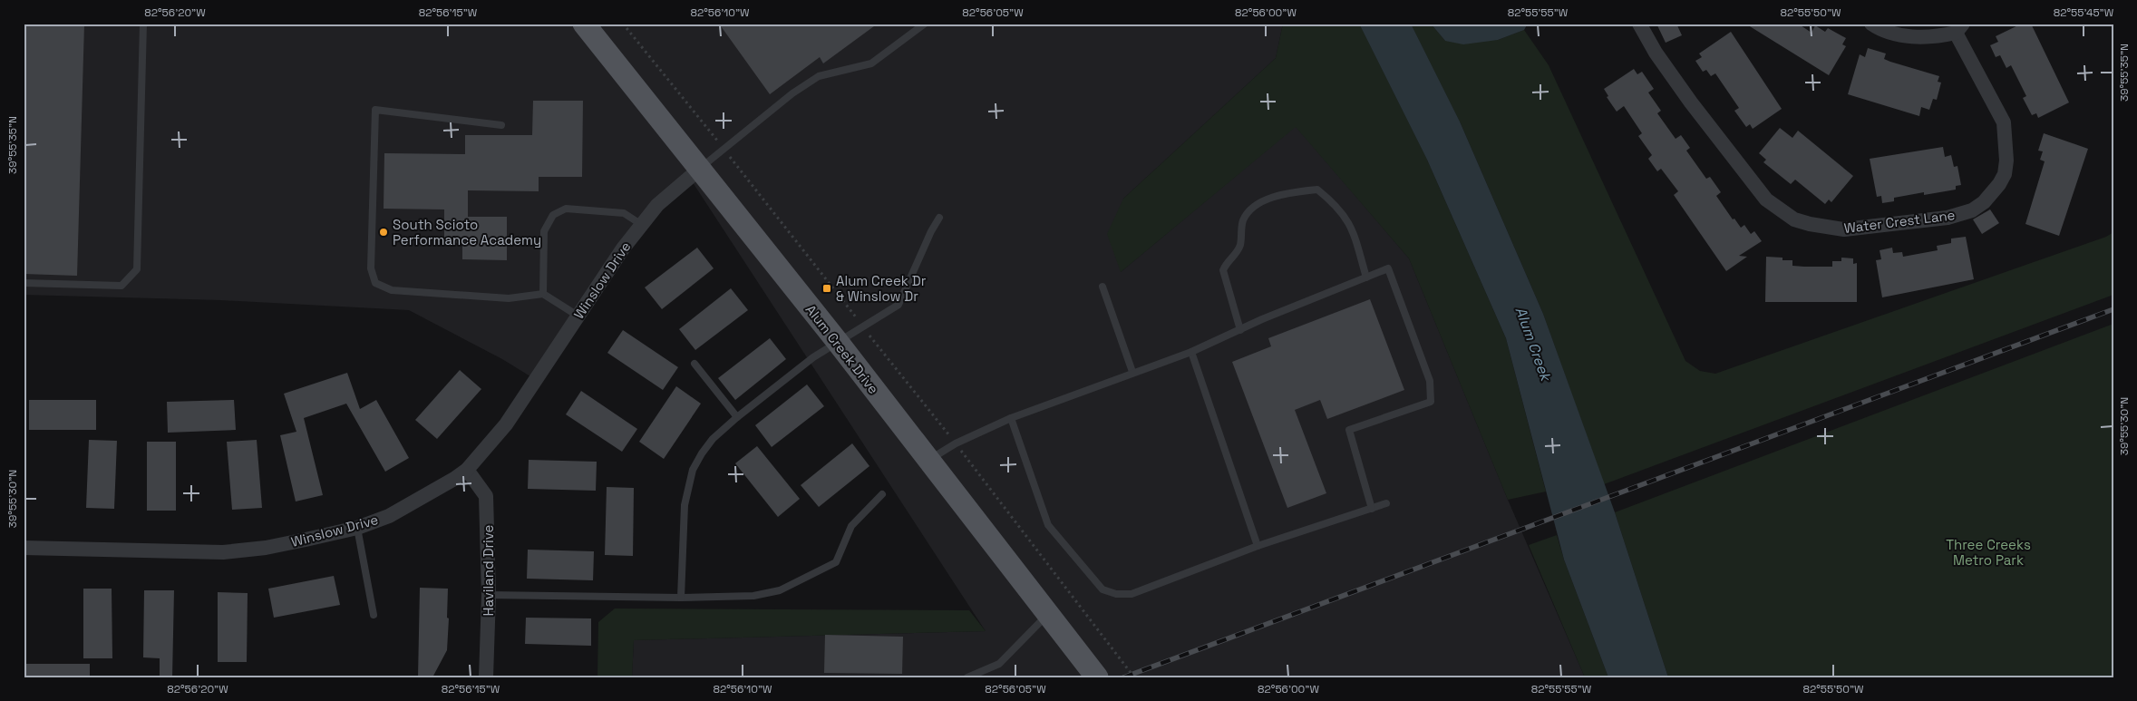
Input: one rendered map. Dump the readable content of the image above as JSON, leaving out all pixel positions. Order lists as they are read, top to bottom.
{
  "streets": {
    "main road": ["Alum Creek Drive"],
    "street": ["Water Crest Lane", "Winslow Drive", "Haviland Drive"]
  },
  "crossings": [
    ["Winslow Drive", "Alum Creek Drive"],
    ["Winslow Drive", "Haviland Drive"]
  ],
  "water": ["Alum Creek"],
  "parks": ["Three Creeks Metro Park"],
  "places": {
    "other": ["South Scioto Performance Academy"],
    "transit": ["Alum Creek Dr & Winslow Dr"]
  },
  "coordinates": [
    "82°56'20\"W",
    "82°56'15\"W",
    "82°56'10\"W",
    "82°56'05\"W",
    "82°56'00\"W",
    "82°55'55\"W",
    "82°55'50\"W",
    "82°55'45\"W",
    "39°55'35\"N",
    "39°55'30\"N"
  ]
}
